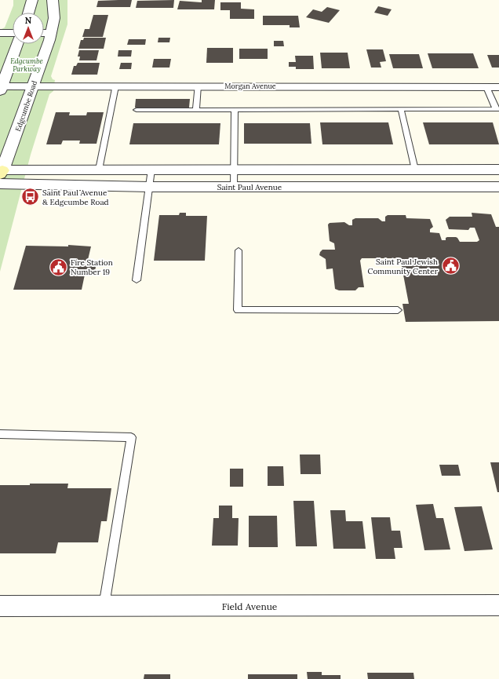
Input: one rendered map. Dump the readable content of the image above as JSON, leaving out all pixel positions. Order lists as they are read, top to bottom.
{
  "streets": {
    "street": [
      "Morgan Avenue",
      "Edgcumbe Road",
      "Saint Paul Avenue",
      "Field Avenue"
    ]
  },
  "crossings": [
    ["Morgan Avenue", "Edgcumbe Road"],
    ["Edgcumbe Road", "Saint Paul Avenue"]
  ],
  "parks": ["Edgcumbe Parkway"],
  "places": {
    "bus stop": ["Saint Paul Avenue & Edgcumbe Road"],
    "public building": ["Saint Paul Jewish Community Center", "Fire Station Number 19"]
  },
  "north": "top"
}
